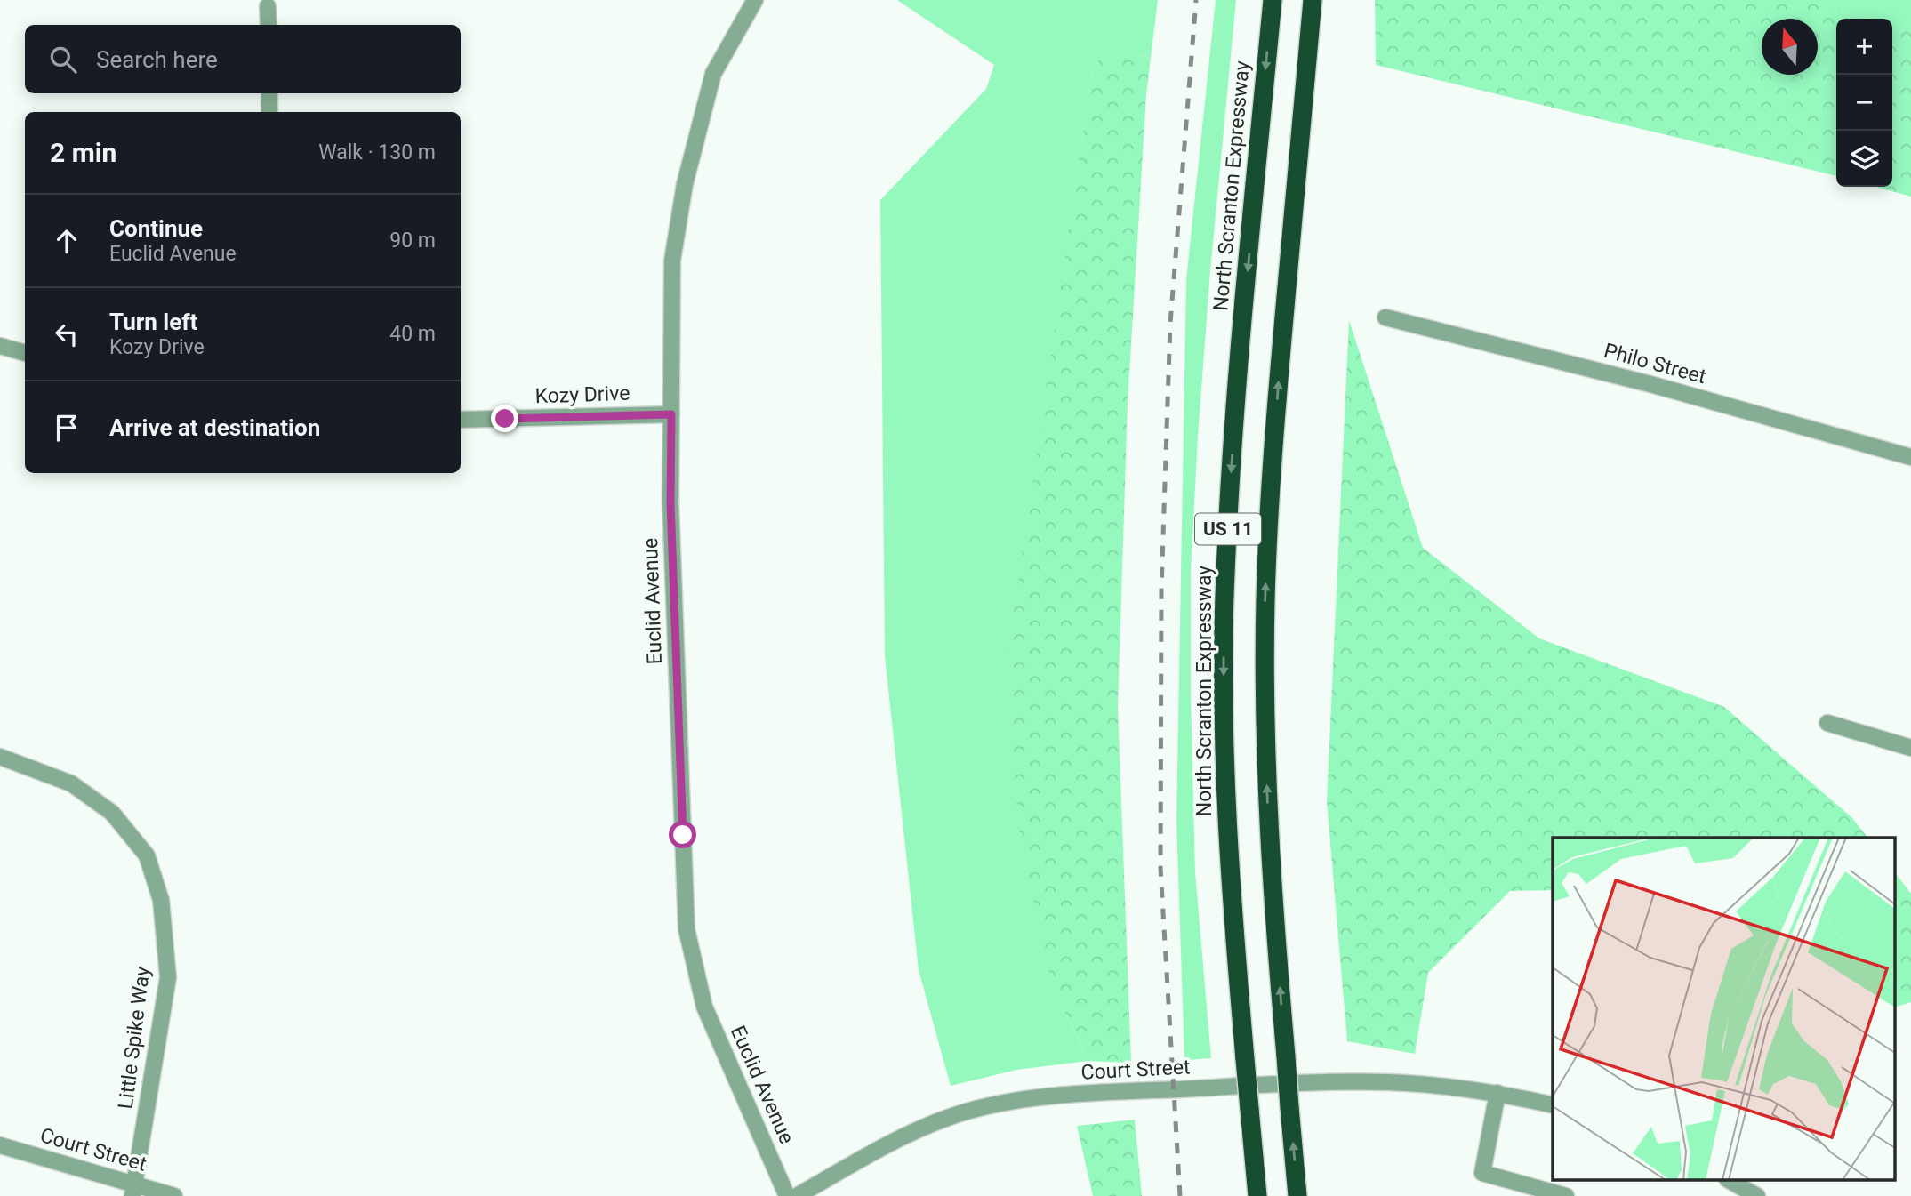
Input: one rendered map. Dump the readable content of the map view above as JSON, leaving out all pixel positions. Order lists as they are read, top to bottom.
{
  "streets": {
    "highway": ["North Scranton Expressway", "US 11"],
    "street": [
      "Philo Street",
      "Kozy Drive",
      "Euclid Avenue",
      "Little Spike Way",
      "Court Street"
    ]
  },
  "crossings": [
    ["Kozy Drive", "Euclid Avenue"],
    ["Little Spike Way", "Court Street"]
  ],
  "north": "top",
  "page": {
    "map_buttons": ["+", "−"],
    "search": "Search here",
    "heading": ["2 min", "Walk · 130 m"],
    "list": [
      ["Continue", "Euclid Avenue", "90 m"],
      ["Turn left", "Kozy Drive", "40 m"],
      "Arrive at destination"
    ]
  }
}
